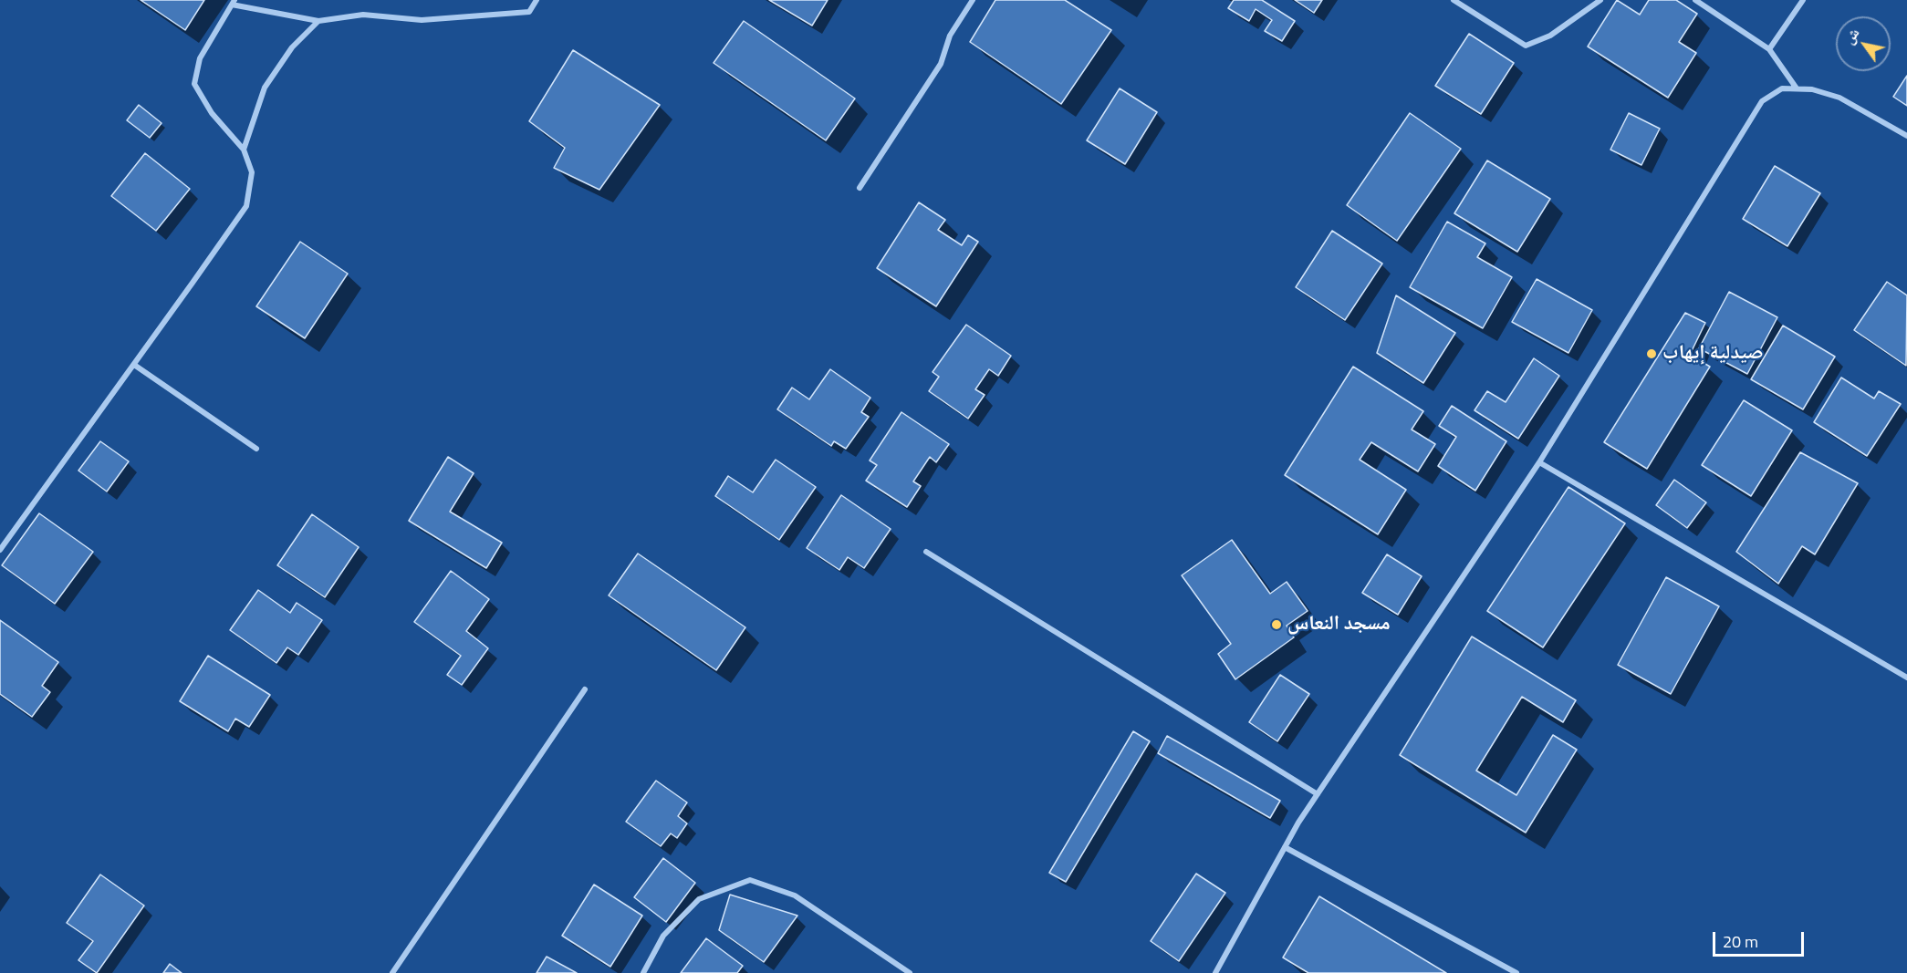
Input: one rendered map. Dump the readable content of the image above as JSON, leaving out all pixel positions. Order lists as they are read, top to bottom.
{
  "places": ["صيدلية إيهاب", "مسجد النعاس"],
  "scale_bar": "20 m",
  "north": "top left"
}
